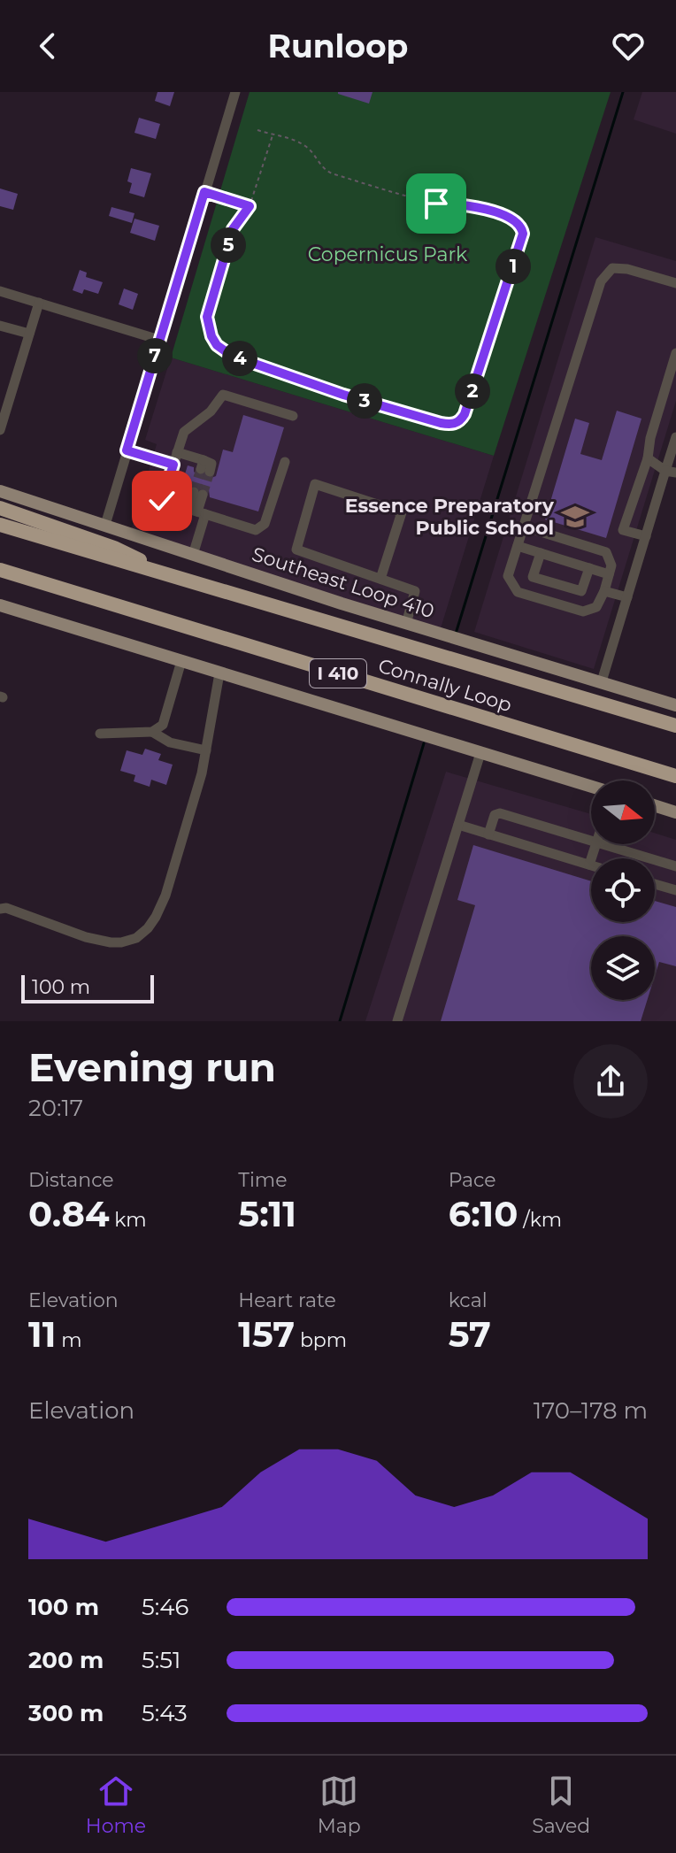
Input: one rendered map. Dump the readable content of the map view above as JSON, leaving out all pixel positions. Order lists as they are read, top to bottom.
{
  "streets": {
    "highway": ["I 410", "Connally Loop"],
    "main road": ["Southeast Loop 410"]
  },
  "parks": ["Copernicus Park"],
  "places": {
    "school or university": ["Essence Preparatory Public School"]
  },
  "scale_bar": "100 m",
  "north": "right",
  "page": {
    "header": "Runloop",
    "pins": [
      "5",
      "1",
      "7",
      "4",
      "2",
      "3"
    ],
    "scale": "100 m",
    "heading": ["Evening run", "20:17"],
    "stats": [
      ["Distance", "0.84 km"],
      ["Time", "5:11"],
      ["Pace", "6:10 /km"],
      ["Elevation", "11 m"],
      ["Heart rate", "157 bpm"],
      ["kcal", "57"]
    ],
    "chart": ["Elevation", "170–178 m"],
    "list": [
      {
        "name": "100 m",
        "note": "5:46"
      },
      {
        "name": "200 m",
        "note": "5:51"
      },
      {
        "name": "300 m",
        "note": "5:43"
      }
    ],
    "tabs": ["Home", "Map", "Saved"]
  }
}
